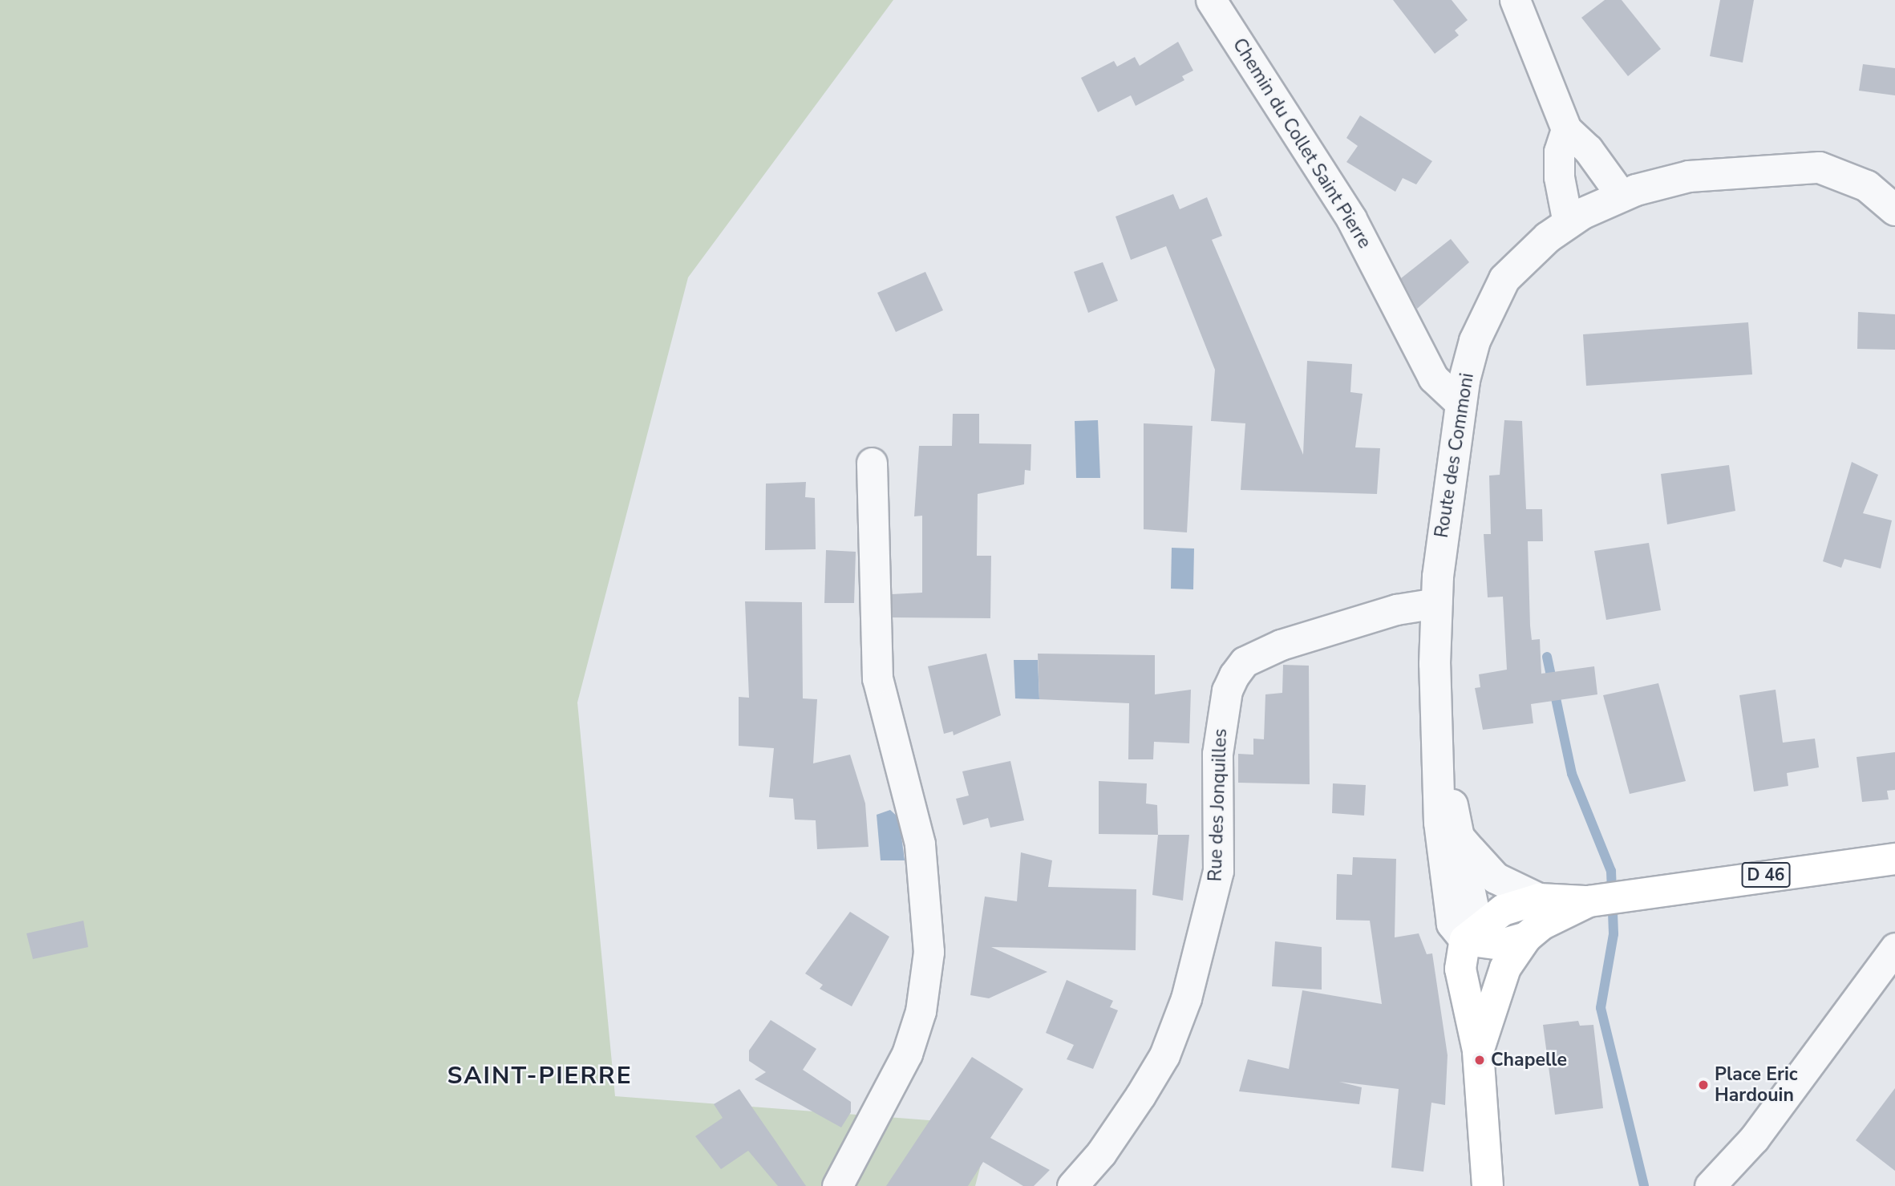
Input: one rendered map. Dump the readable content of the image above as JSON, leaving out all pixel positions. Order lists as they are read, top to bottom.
{
  "streets": {
    "main road": ["D 46"],
    "street": ["Chemin du Collet Saint Pierre", "Route des Commoni", "Rue des Jonquilles"]
  },
  "crossings": [
    ["Chemin du Collet Saint Pierre", "Route des Commoni"],
    ["Route des Commoni", "Rue des Jonquilles"],
    ["Route des Commoni", "D 46"]
  ],
  "districts": ["SAINT-PIERRE"],
  "places": ["Chapelle", "Place Eric Hardouin"]
}
